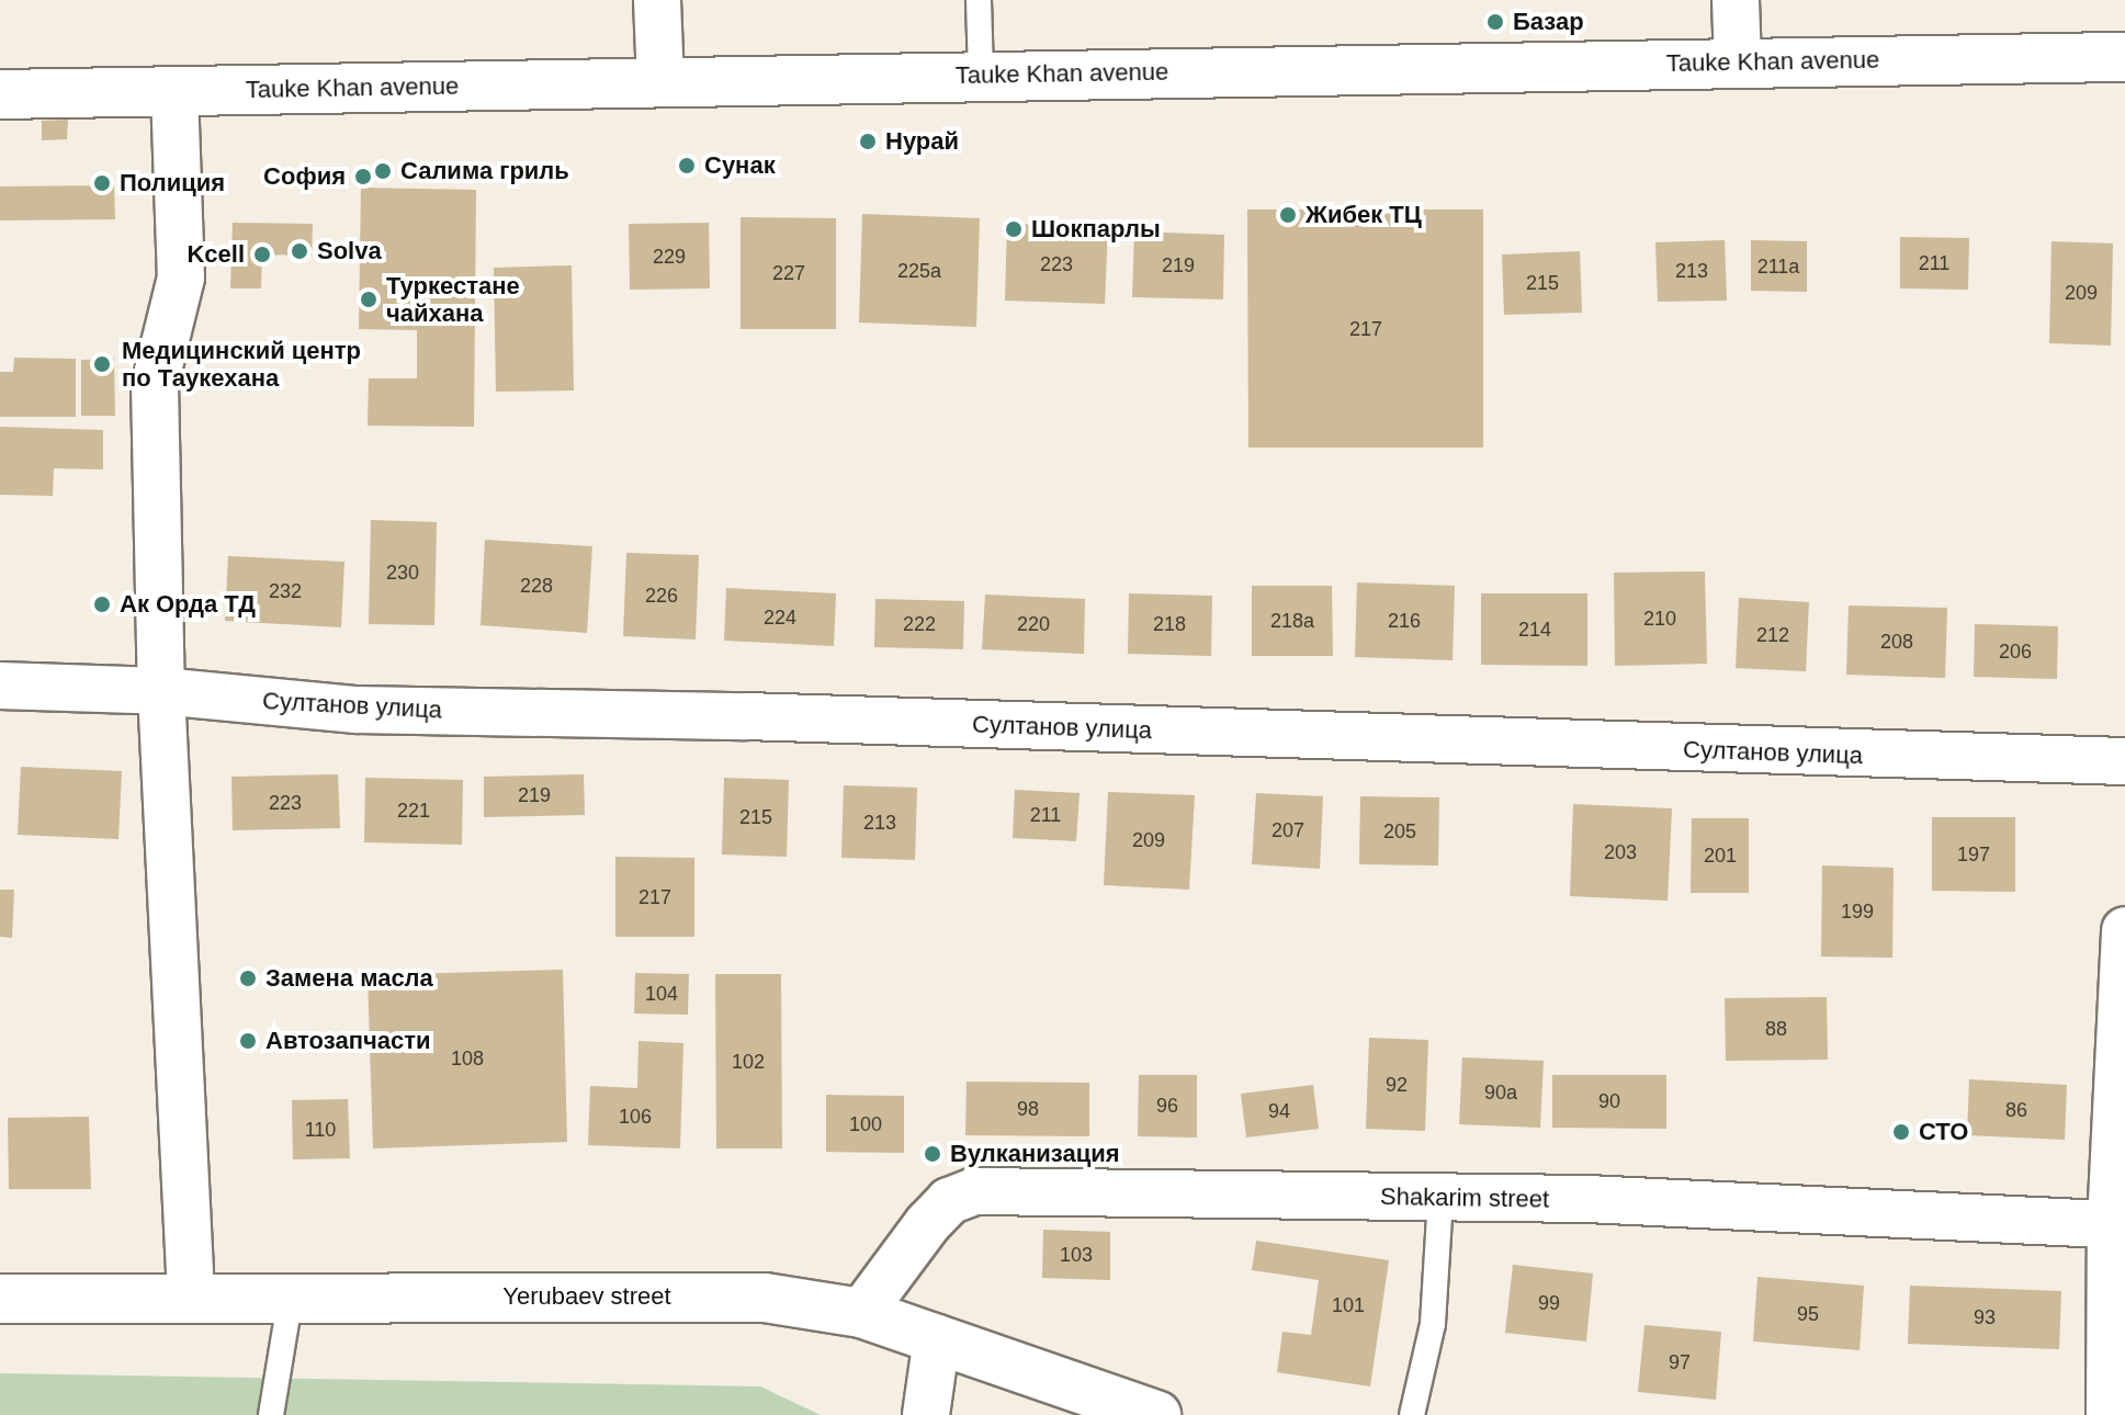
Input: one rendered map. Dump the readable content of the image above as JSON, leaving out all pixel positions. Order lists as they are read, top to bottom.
{
  "streets": {
    "street": [
      "Tauke Khan avenue",
      "Султанов улица",
      "Shakarim street",
      "Yerubaev street"
    ]
  },
  "crossings": [
    ["Shakarim street", "Yerubaev street"]
  ],
  "places": [
    "Базар",
    "Нурай",
    "Сунак",
    "Салима гриль",
    "София",
    "Полиция",
    "Жибек ТЦ",
    "Шокпарлы",
    "Solva",
    "Kcell",
    "Туркестане чайхана",
    "Медицинский центр по Таукехана",
    "Ак Орда ТД",
    "Замена масла",
    "Автозапчасти",
    "СТО",
    "Вулканизация"
  ],
  "house_numbers": [
    "229",
    "211",
    "223",
    "219",
    "211а",
    "225а",
    "213",
    "227",
    "215",
    "209",
    "217",
    "230",
    "228",
    "232",
    "226",
    "224",
    "210",
    "218а",
    "216",
    "222",
    "220",
    "218",
    "214",
    "212",
    "208",
    "206",
    "219",
    "223",
    "221",
    "211",
    "215",
    "213",
    "207",
    "205",
    "209",
    "203",
    "197",
    "201",
    "217",
    "199",
    "104",
    "88",
    "108",
    "102",
    "92",
    "90а",
    "90",
    "96",
    "98",
    "86",
    "94",
    "106",
    "100",
    "110",
    "103",
    "99",
    "101",
    "95",
    "93",
    "97"
  ]
}
